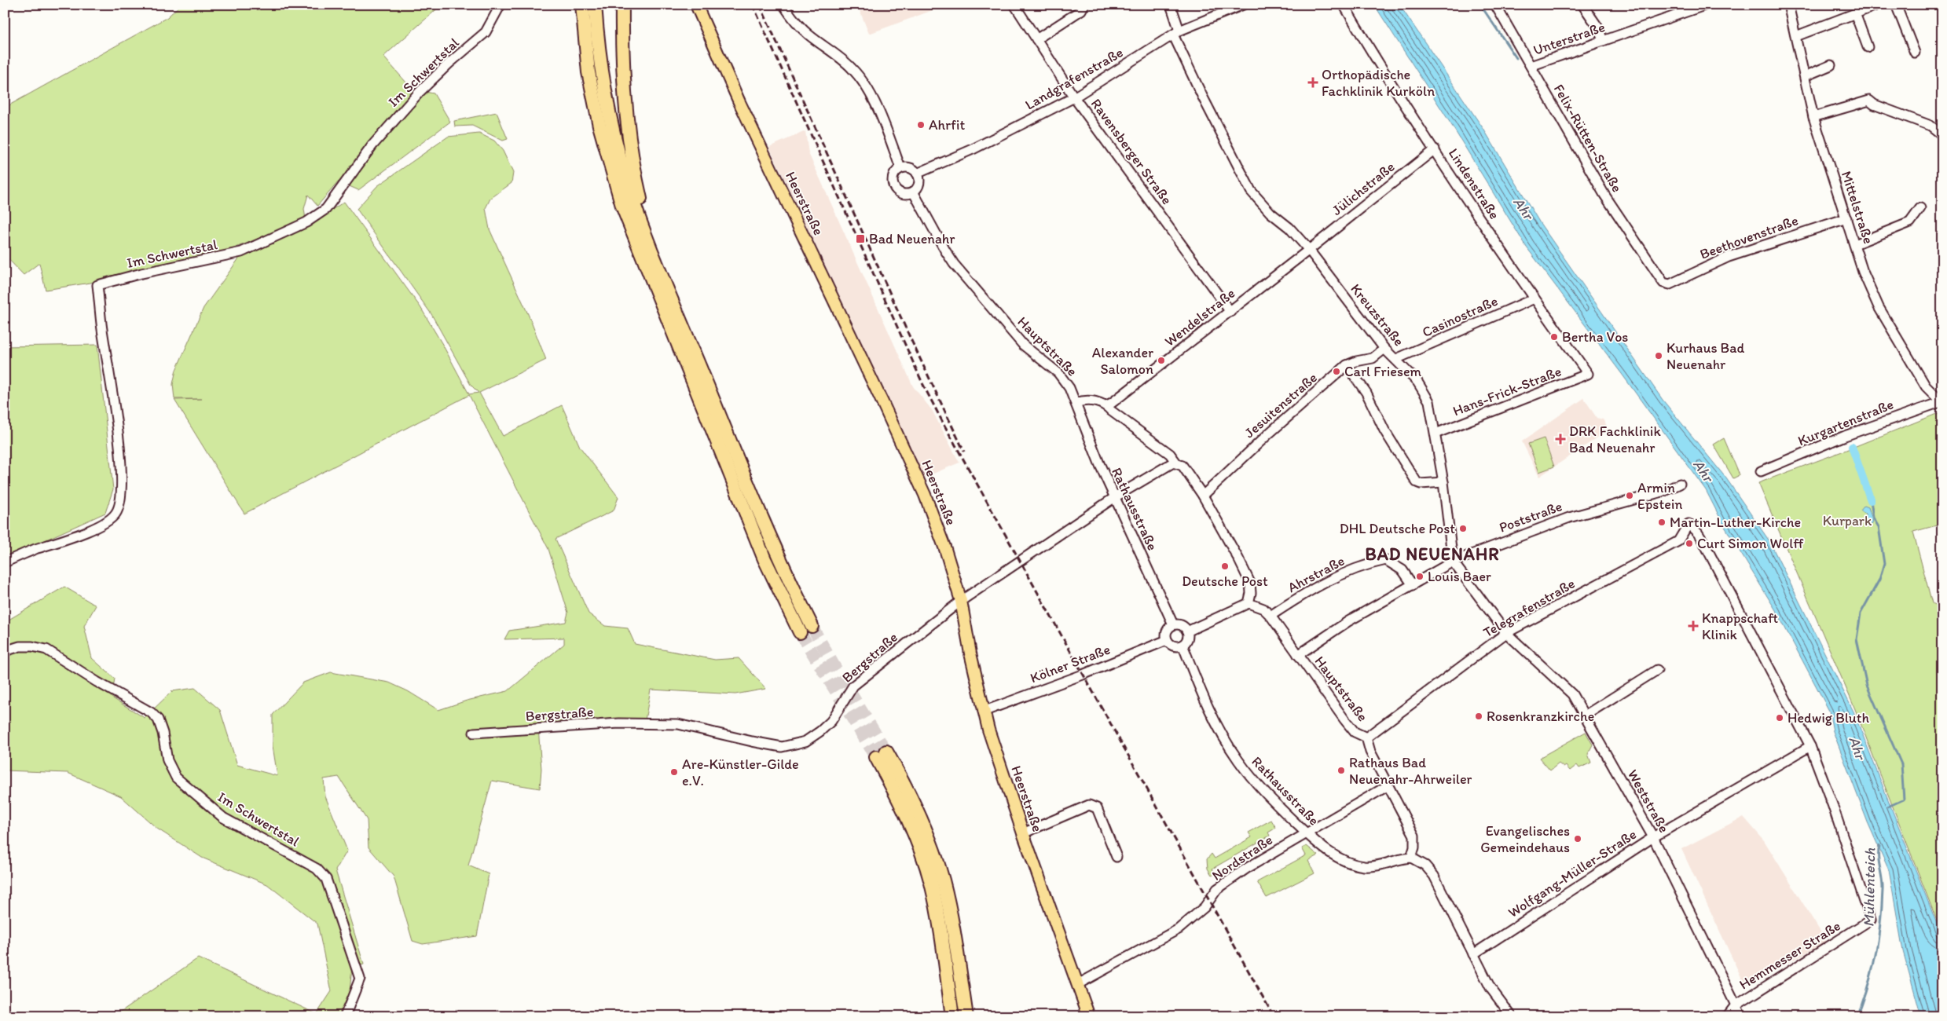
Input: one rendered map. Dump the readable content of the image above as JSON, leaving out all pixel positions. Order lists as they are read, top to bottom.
{
  "streets": {
    "main road": ["Heerstraße"],
    "street": [
      "Unterstraße",
      "Im Schwertstal",
      "Landgrafenstraße",
      "Felix-Rütten-Straße",
      "Ravensberger Straße",
      "Lindenstraße",
      "Jülichstraße",
      "Mittelstraße",
      "Beethovenstraße",
      "Kreuzstraße",
      "Casinostraße",
      "Wendelstraße",
      "Hauptstraße",
      "Hans-Frick-Straße",
      "Jesuitenstraße",
      "Kurgartenstraße",
      "Rathausstraße",
      "Poststraße",
      "Ahrstraße",
      "Telegrafenstraße",
      "Bergstraße",
      "Kölner Straße",
      "Weststraße",
      "Nordstraße",
      "Wolfgang-Müller-Straße",
      "Hemmesser Straße"
    ]
  },
  "crossings": [
    ["Unterstraße", "Felix-Rütten-Straße"],
    ["Landgrafenstraße", "Ravensberger Straße"],
    ["Landgrafenstraße", "Kreuzstraße"],
    ["Landgrafenstraße", "Hauptstraße"],
    ["Felix-Rütten-Straße", "Beethovenstraße"],
    ["Ravensberger Straße", "Wendelstraße"],
    ["Lindenstraße", "Jülichstraße"],
    ["Lindenstraße", "Casinostraße"],
    ["Lindenstraße", "Hans-Frick-Straße"],
    ["Jülichstraße", "Kreuzstraße"],
    ["Jülichstraße", "Wendelstraße"],
    ["Heerstraße", "Bergstraße"],
    ["Heerstraße", "Kölner Straße"],
    ["Heerstraße", "Nordstraße"],
    ["Mittelstraße", "Beethovenstraße"],
    ["Mittelstraße", "Kurgartenstraße"],
    ["Kreuzstraße", "Casinostraße"],
    ["Kreuzstraße", "Wendelstraße"],
    ["Kreuzstraße", "Hans-Frick-Straße"],
    ["Kreuzstraße", "Jesuitenstraße"],
    ["Kreuzstraße", "Poststraße"],
    ["Hauptstraße", "Rathausstraße"],
    ["Hauptstraße", "Poststraße"],
    ["Hauptstraße", "Ahrstraße"],
    ["Hauptstraße", "Telegrafenstraße"],
    ["Hauptstraße", "Nordstraße"],
    ["Rathausstraße", "Bergstraße"],
    ["Rathausstraße", "Kölner Straße"],
    ["Rathausstraße", "Nordstraße"],
    ["Poststraße", "Ahrstraße"],
    ["Telegrafenstraße", "Weststraße"],
    ["Telegrafenstraße", "Wolfgang-Müller-Straße"],
    ["Telegrafenstraße", "Hemmesser Straße"],
    ["Weststraße", "Wolfgang-Müller-Straße"],
    ["Weststraße", "Hemmesser Straße"],
    ["Wolfgang-Müller-Straße", "Hemmesser Straße"]
  ],
  "districts": ["BAD NEUENAHR"],
  "water": ["Ahr", "Mühlenteich"],
  "parks": ["Kurpark"],
  "places": {
    "health": ["Orthopädische Fachklinik Kurköln", "DRK Fachklinik Bad Neuenahr", "Knappschaft Klinik"],
    "other": [
      "Ahrfit",
      "Bertha Vos",
      "Kurhaus Bad Neuenahr",
      "Alexander Salomon",
      "Carl Friesem",
      "Armin Epstein",
      "Martin-Luther-Kirche",
      "DHL Deutsche Post",
      "Curt Simon Wolff",
      "Deutsche Post",
      "Louis Baer",
      "Rosenkranzkirche",
      "Hedwig Bluth",
      "Rathaus Bad Neuenahr-Ahrweiler",
      "Are-Künstler-Gilde e.V.",
      "Evangelisches Gemeindehaus"
    ],
    "transit": ["Bad Neuenahr"]
  }
}
